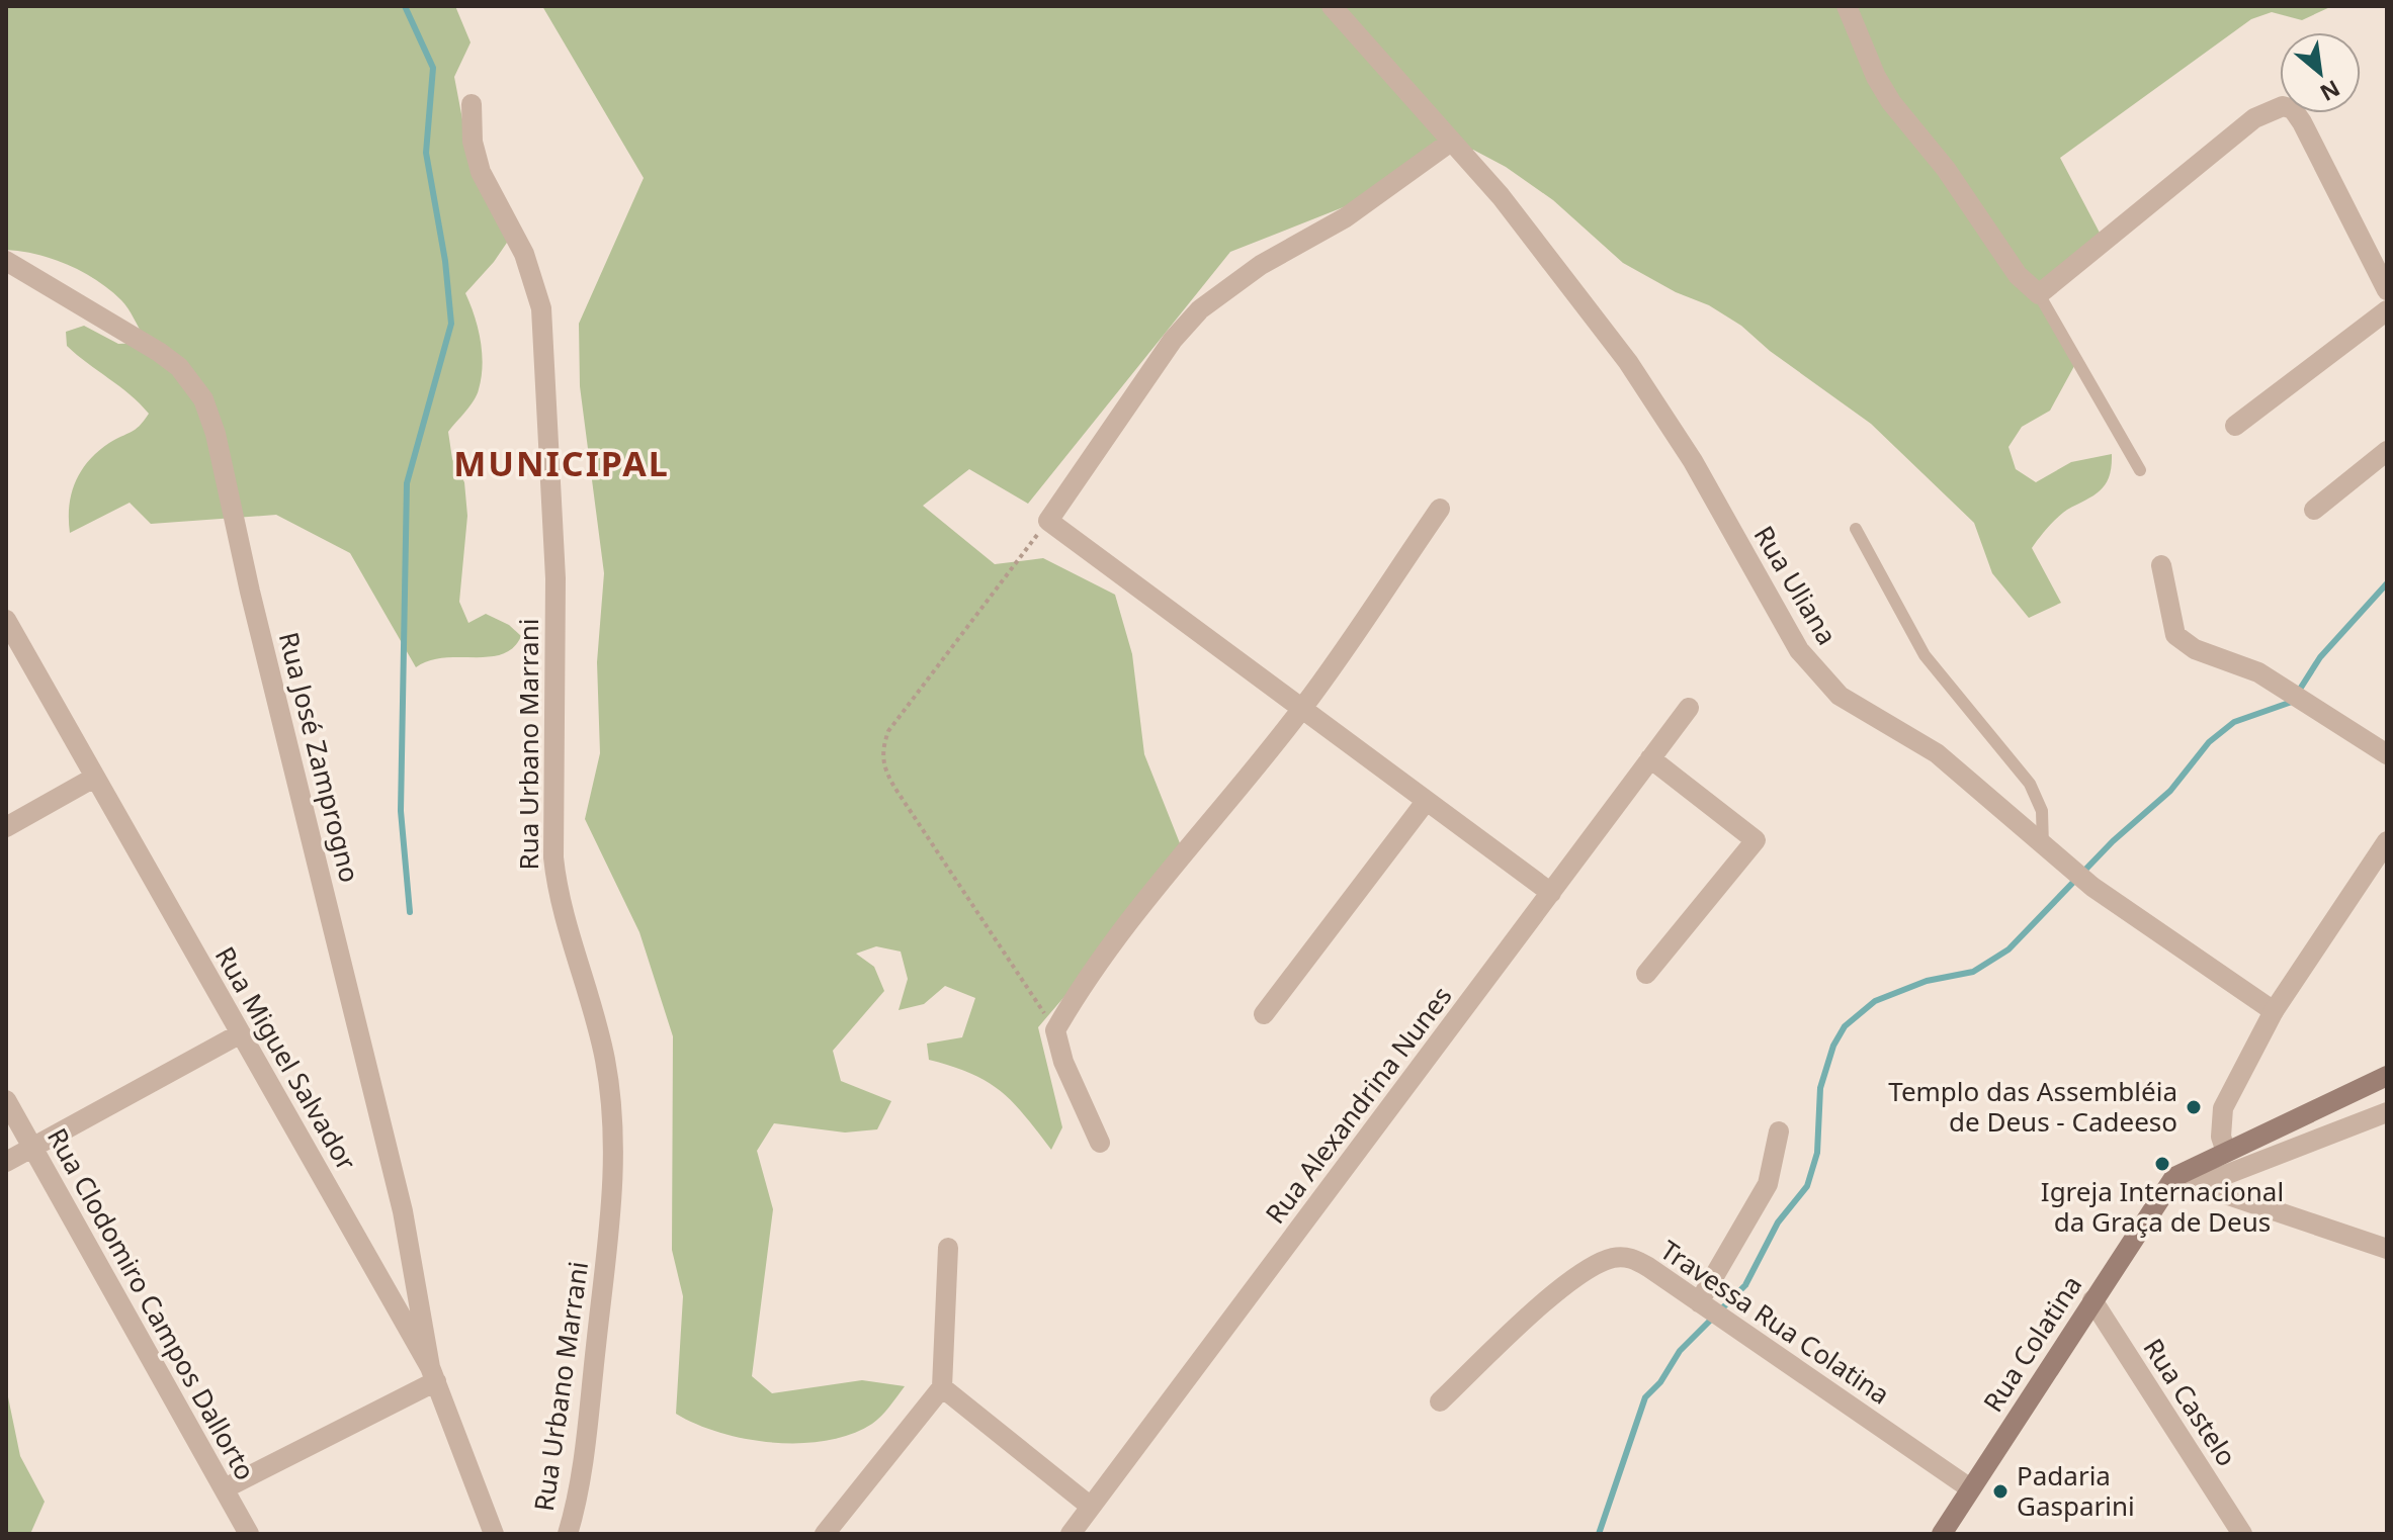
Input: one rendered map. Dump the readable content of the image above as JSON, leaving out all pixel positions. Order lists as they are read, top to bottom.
{
  "streets": {
    "main road": ["Rua Colatina"],
    "street": [
      "Rua Uliana",
      "Rua Urbano Marrani",
      "Rua José Zamprogno",
      "Rua Miguel Salvador",
      "Rua Alexandrina Nunes",
      "Rua Clodomiro Campos Dallorto",
      "Travessa Rua Colatina",
      "Rua Castelo"
    ]
  },
  "crossings": [
    ["Rua José Zamprogno", "Rua Miguel Salvador"],
    ["Travessa Rua Colatina", "Rua Colatina"],
    ["Rua Colatina", "Rua Castelo"]
  ],
  "districts": ["MUNICIPAL"],
  "places": ["Templo das Assembléia de Deus - Cadeeso", "Igreja Internacional da Graça de Deus", "Padaria Gasparini"],
  "north": "bottom right"
}
